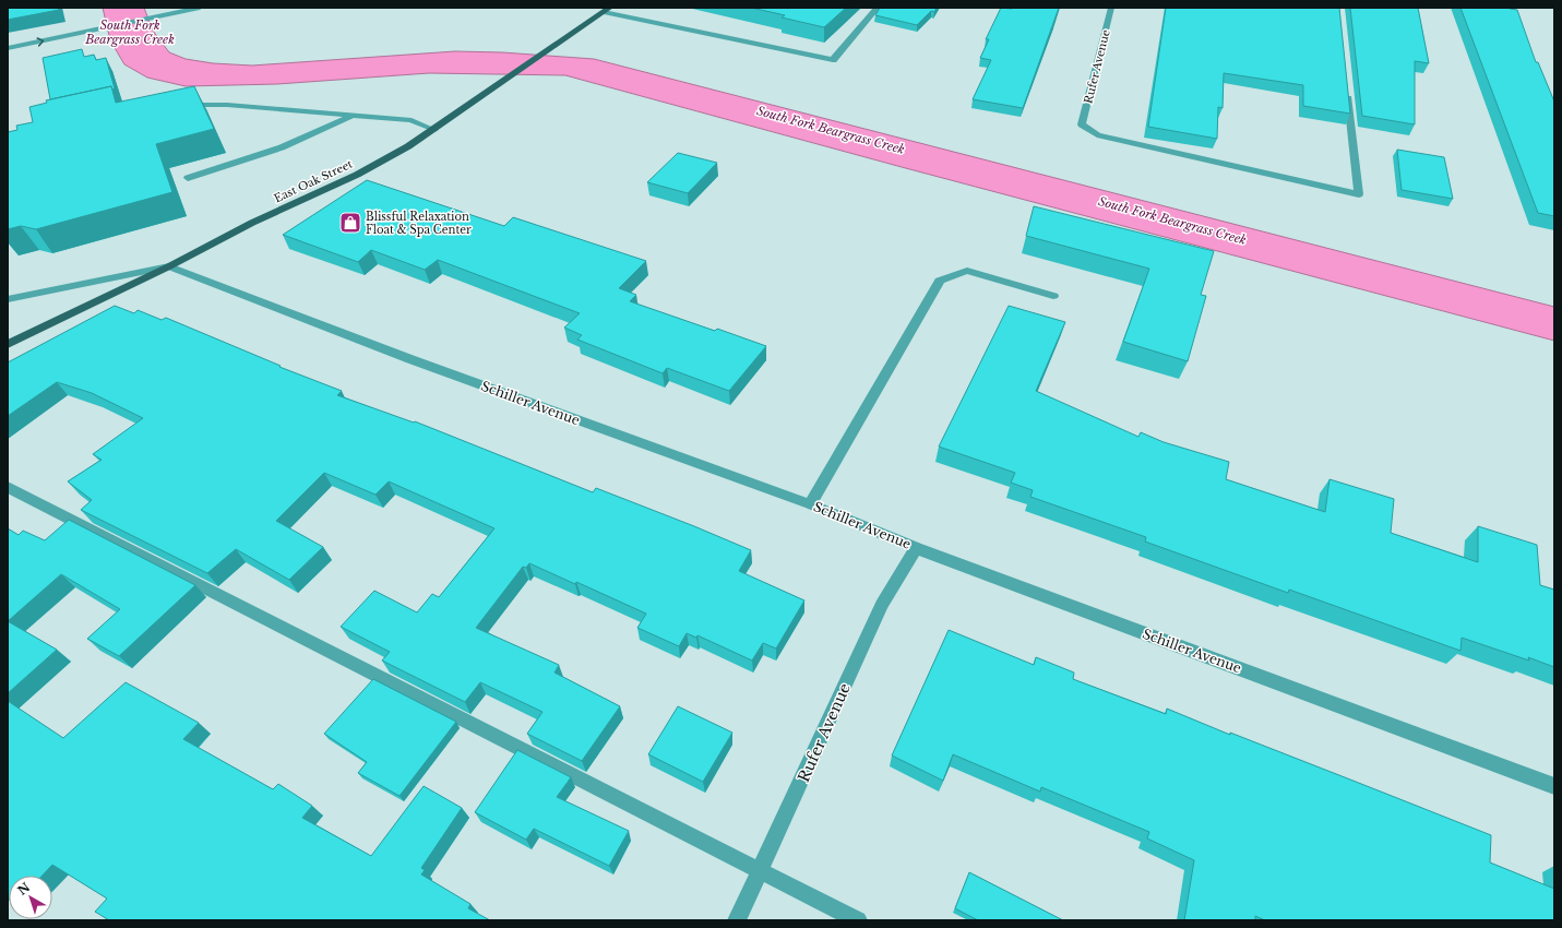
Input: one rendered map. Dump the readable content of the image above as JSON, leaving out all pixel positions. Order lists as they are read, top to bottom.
{
  "streets": {
    "main road": ["East Oak Street"],
    "street": ["Rufer Avenue", "Schiller Avenue"]
  },
  "crossings": [
    ["Rufer Avenue", "Schiller Avenue"],
    ["East Oak Street", "Schiller Avenue"]
  ],
  "water": ["South Fork Beargrass Creek"],
  "places": {
    "shop": ["Blissful Relaxation Float & Spa Center"]
  },
  "north": "top left"
}
